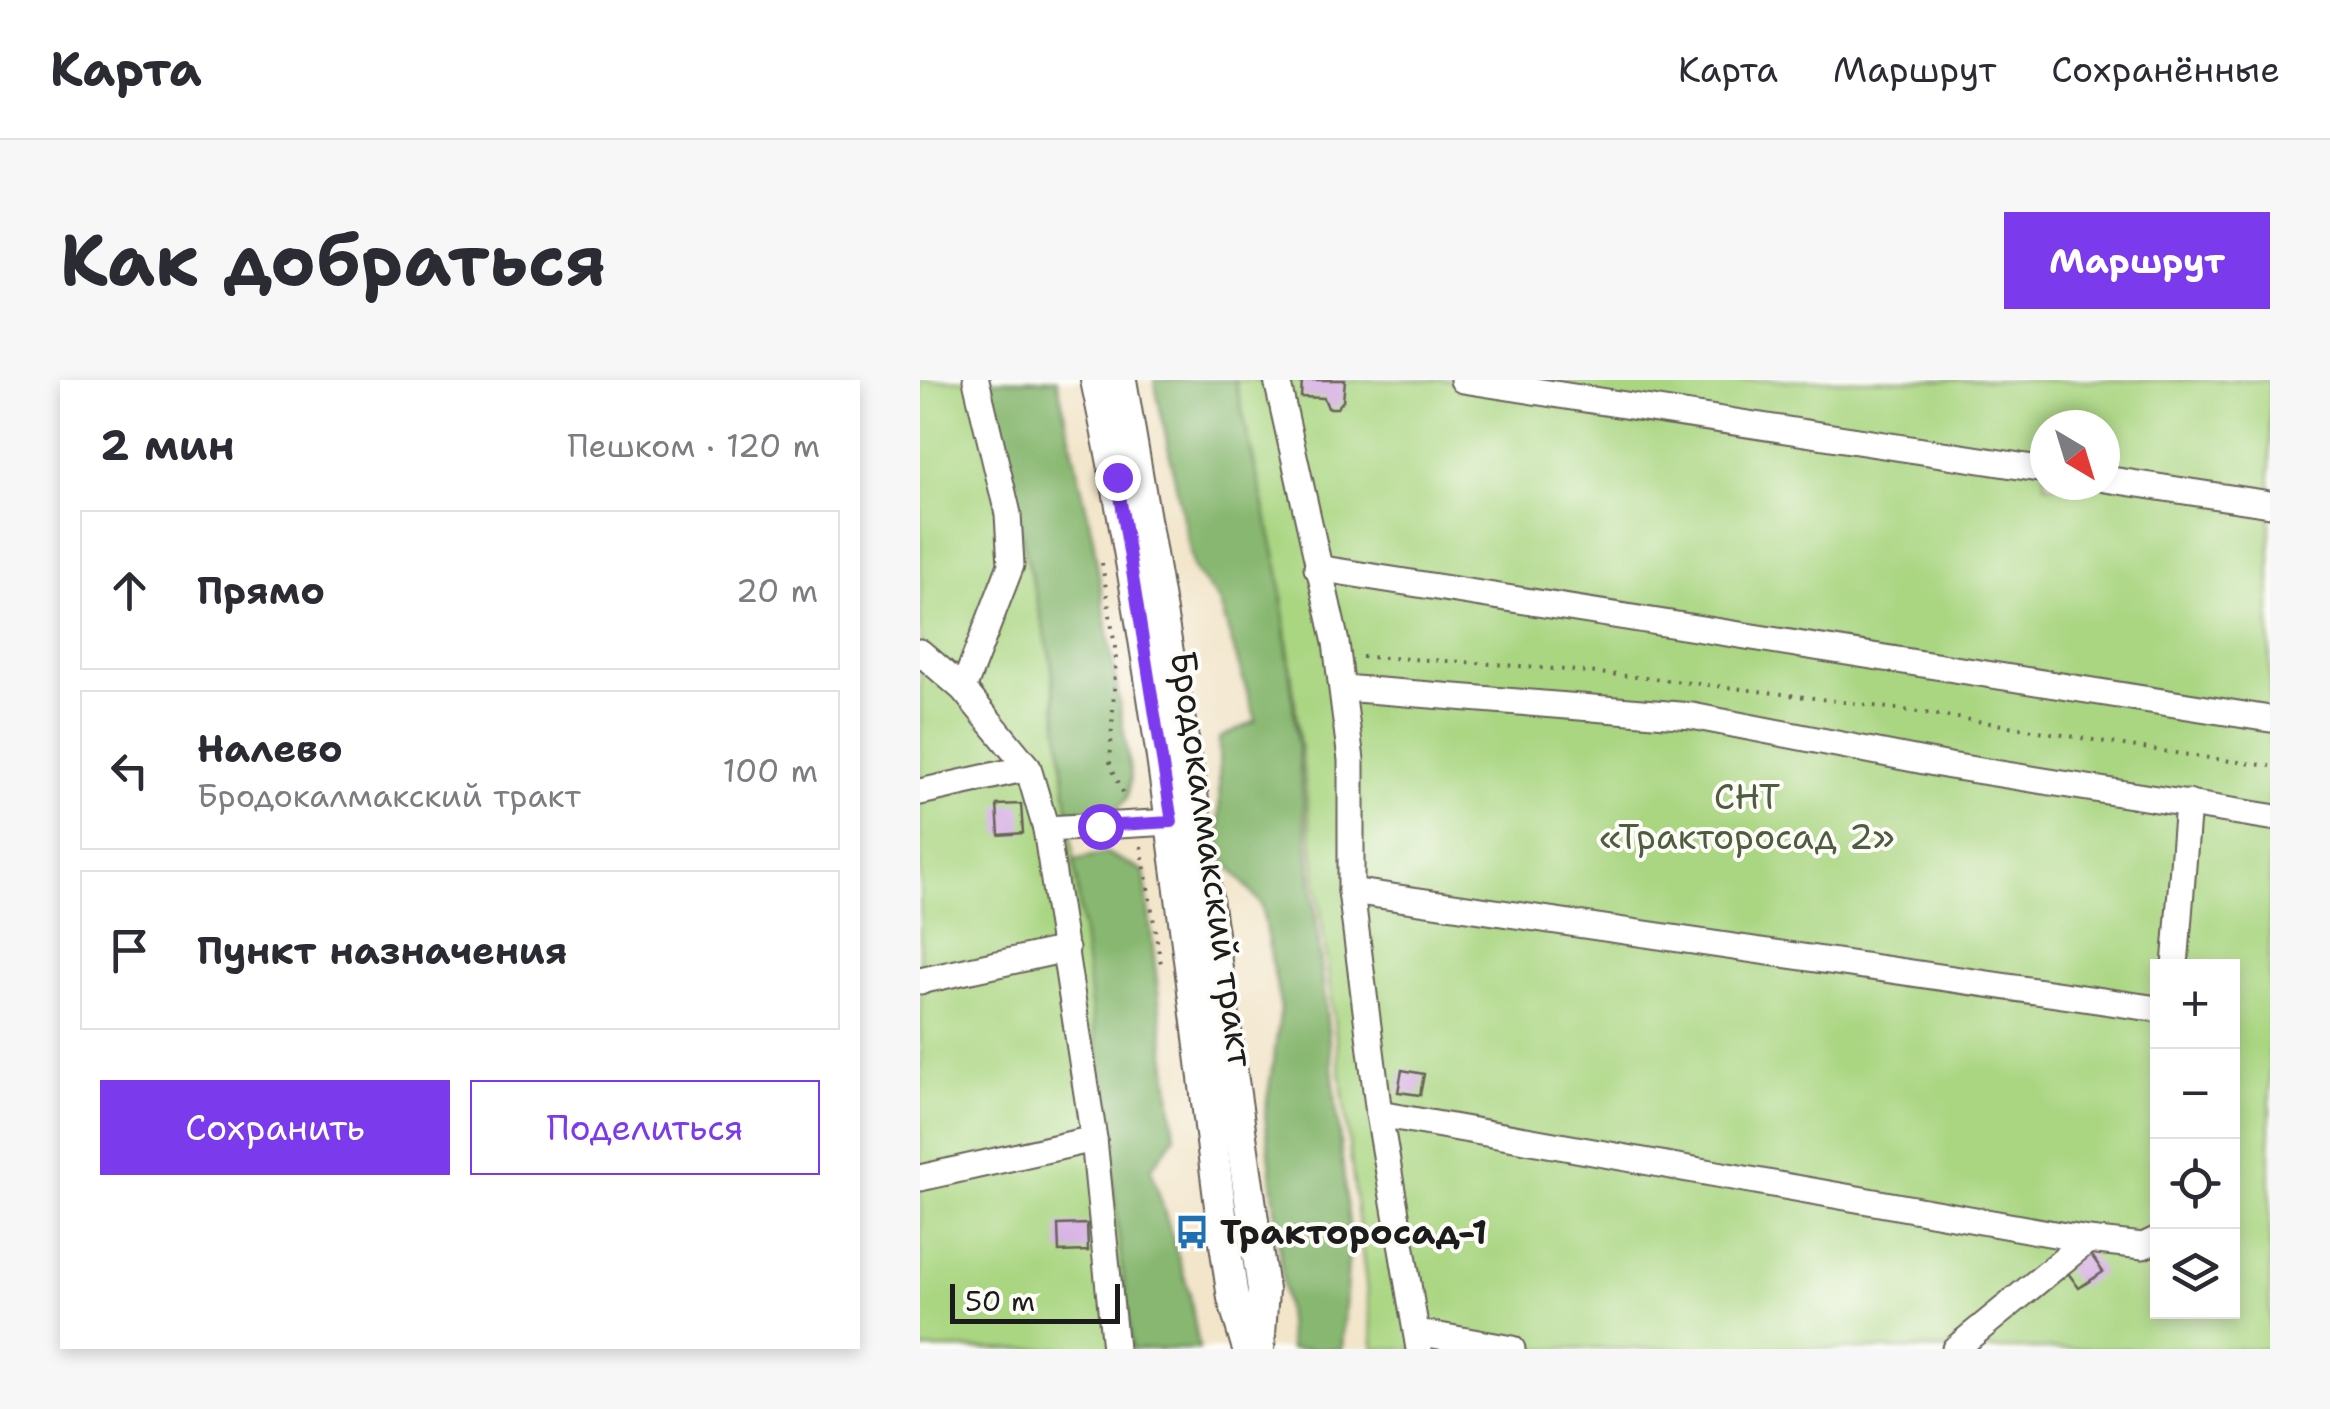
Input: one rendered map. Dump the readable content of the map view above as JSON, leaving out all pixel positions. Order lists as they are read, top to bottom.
{
  "streets": {
    "main road": ["Бродокалмакский тракт"]
  },
  "parks": ["СНТ «Тракторосад 2»"],
  "places": {
    "bus stop": ["Тракторосад-1"]
  },
  "scale_bar": "50 m",
  "north": "bottom right",
  "page": {
    "header": "Карта",
    "nav": ["Карта", "Маршрут", "Сохранённые"],
    "buttons": [
      "Маршрут",
      ["Сохранить", "Поделиться"]
    ],
    "title": "Как добраться",
    "heading": ["2 мин", "Пешком · 120 m"],
    "list": [
      ["Прямо", "20 m"],
      ["Налево", "Бродокалмакский тракт", "100 m"],
      "Пункт назначения"
    ],
    "map_buttons": ["+", "−"],
    "scale": "50 m"
  }
}
